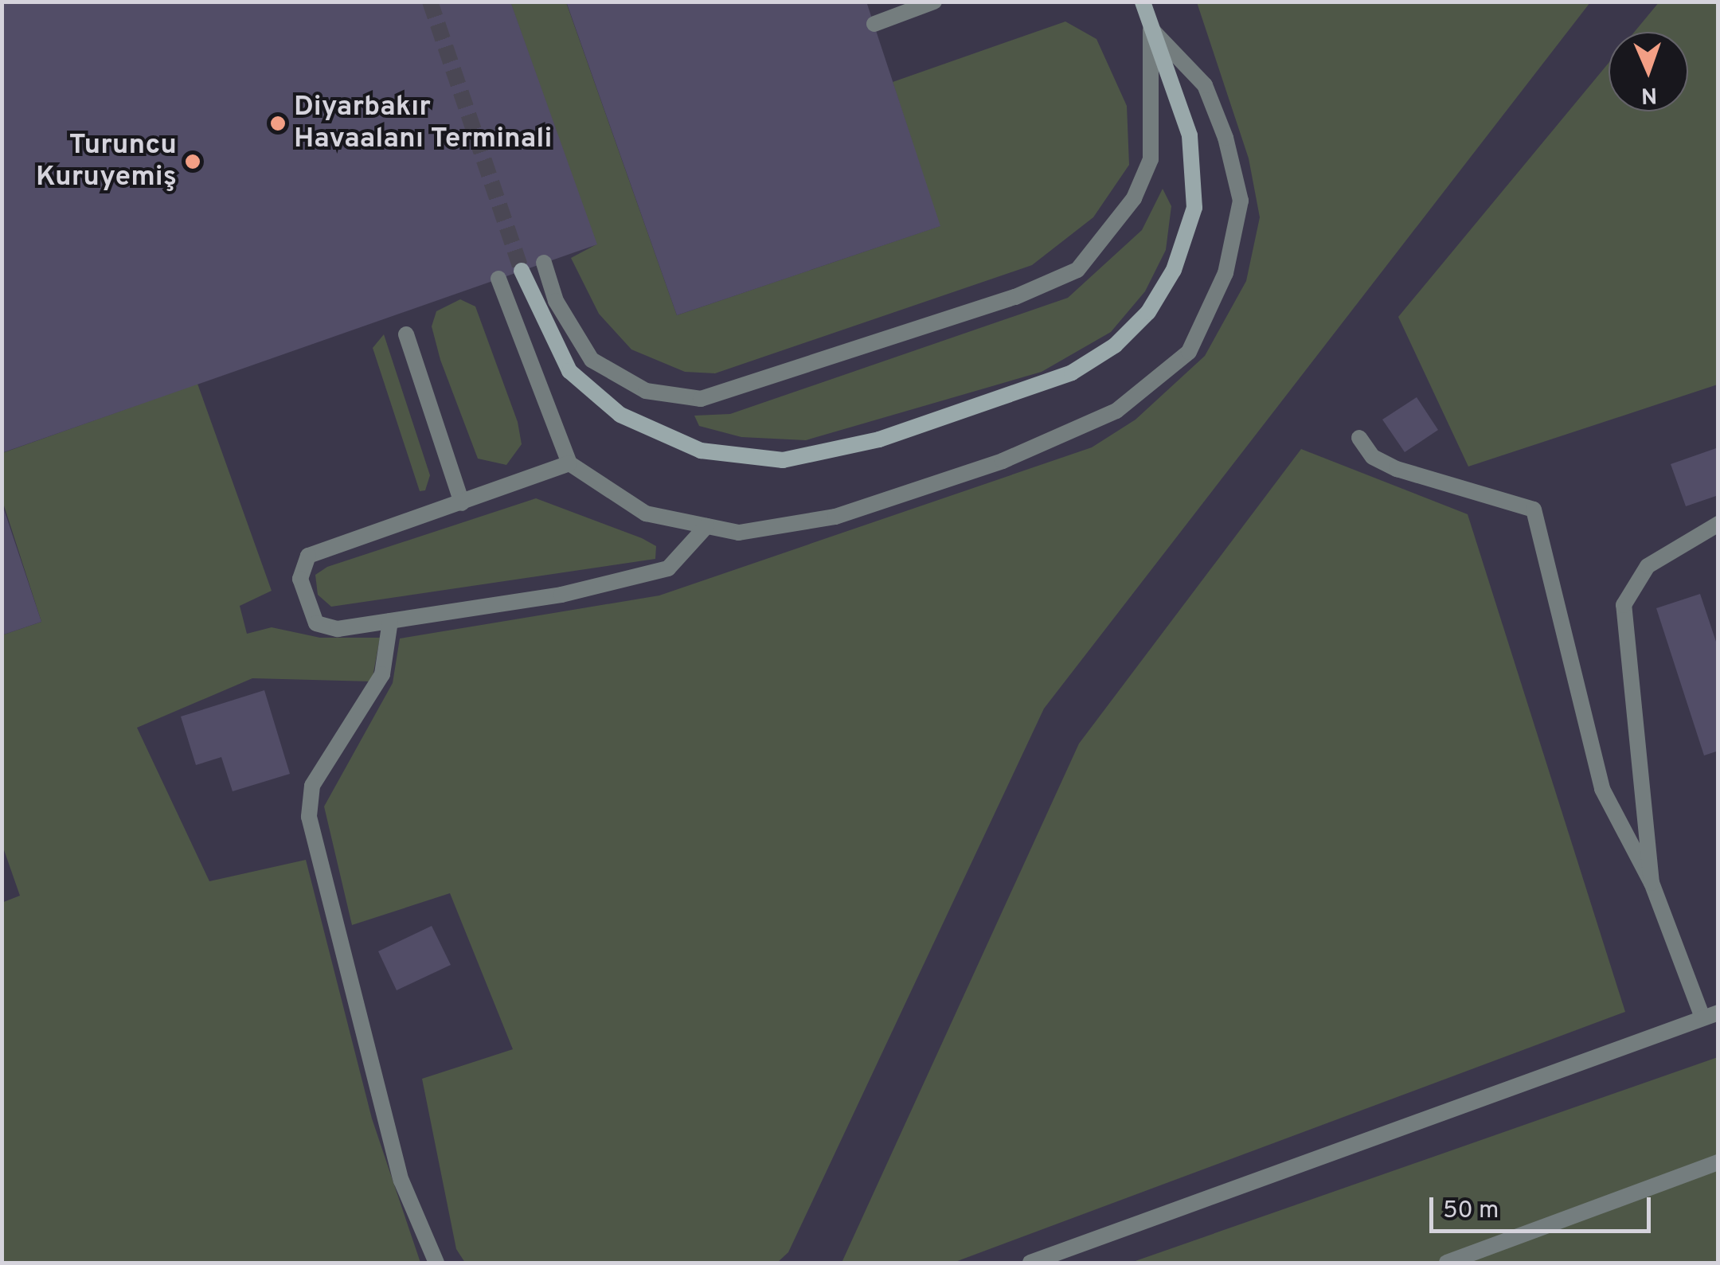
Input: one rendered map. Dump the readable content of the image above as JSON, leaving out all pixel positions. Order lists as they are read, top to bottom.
{
  "places": ["Diyarbakır Havaalanı Terminali", "Turuncu Kuruyemiş"],
  "scale_bar": "50 m",
  "north": "bottom"
}
